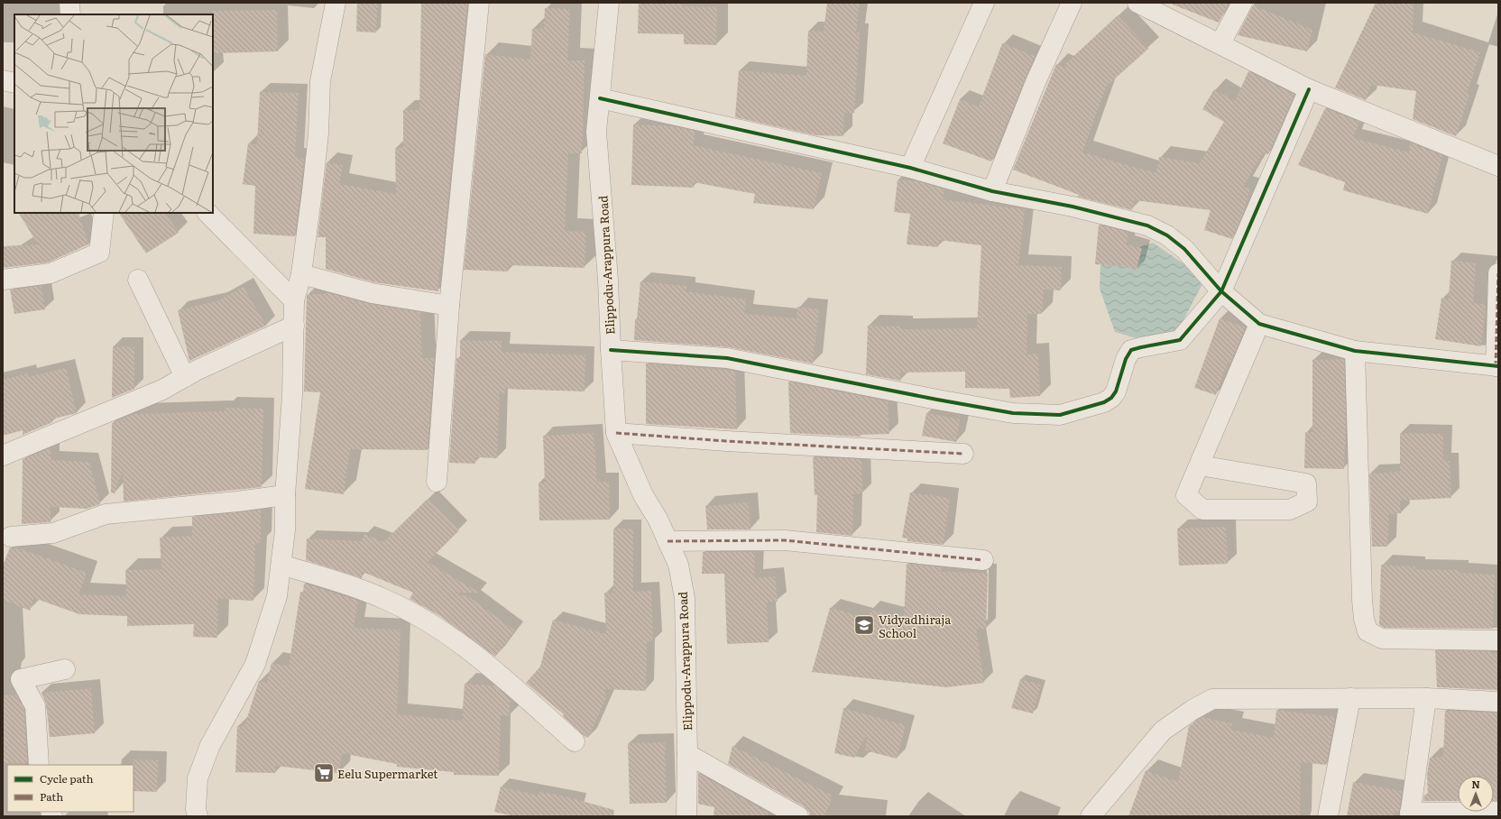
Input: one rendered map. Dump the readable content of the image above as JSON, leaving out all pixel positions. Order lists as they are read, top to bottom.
{
  "streets": {
    "street": ["Elippodu-Arappura Road"]
  },
  "places": {
    "school or university": ["Vidyadhiraja School"],
    "supermarket": ["Eelu Supermarket"]
  },
  "legend": ["Cycle path", "Path"],
  "north": "top"
}
